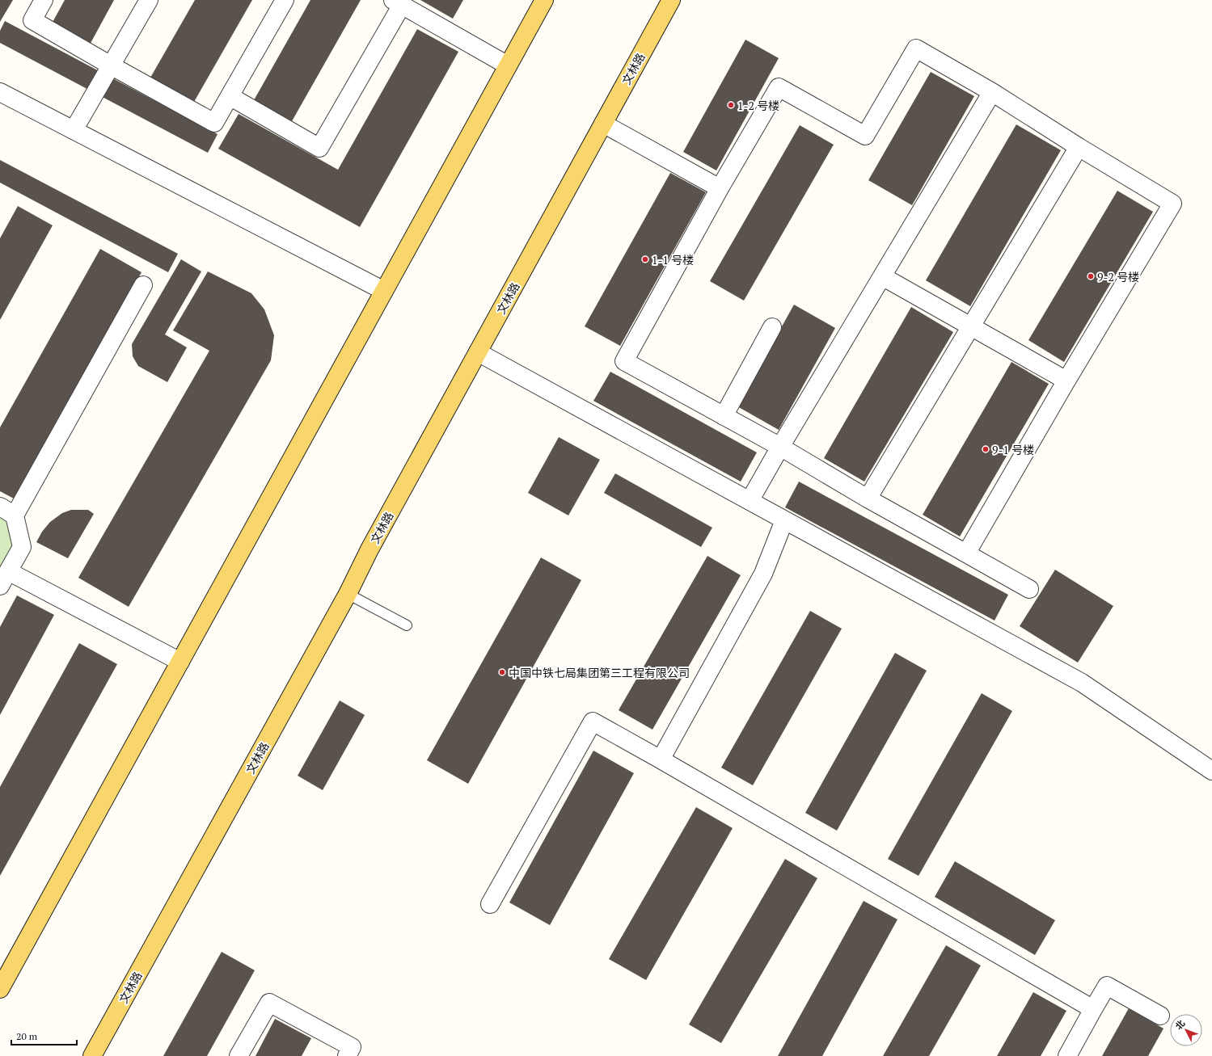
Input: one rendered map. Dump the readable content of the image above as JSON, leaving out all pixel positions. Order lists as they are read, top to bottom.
{
  "streets": {
    "main road": ["文林路"]
  },
  "places": [
    "1-2 号楼",
    "1-1 号楼",
    "9-2 号楼",
    "9-1 号楼",
    "中国中铁七局集团第三工程有限公司"
  ],
  "scale_bar": "20 m",
  "north": "top left"
}
